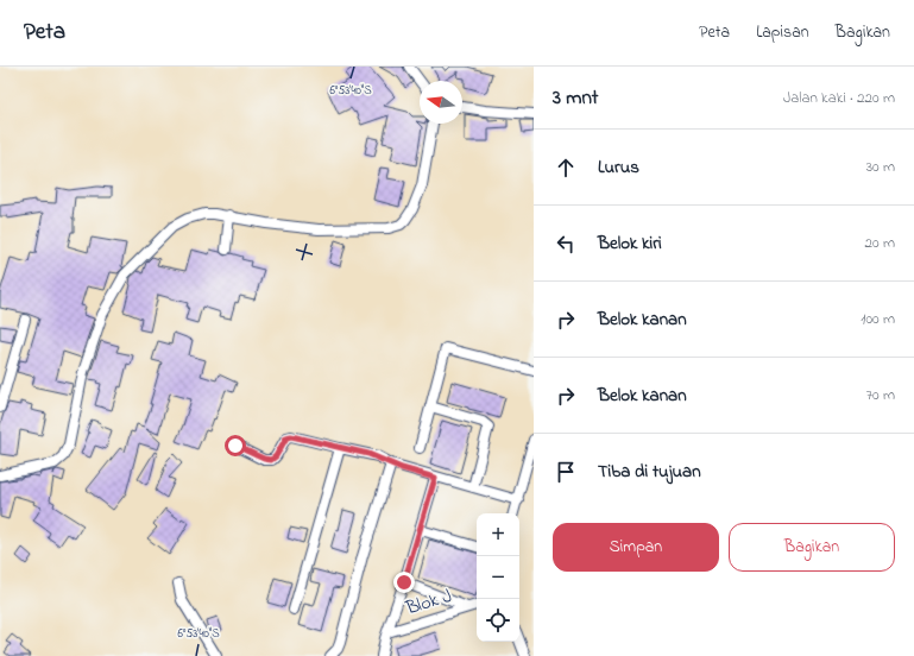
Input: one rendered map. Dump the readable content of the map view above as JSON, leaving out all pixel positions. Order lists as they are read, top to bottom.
{
  "streets": {
    "street": ["Blok J"]
  },
  "north": "left",
  "page": {
    "header": "Peta",
    "nav": ["Peta", "Lapisan", "Bagikan"],
    "heading": ["3 mnt", "Jalan kaki · 220 m"],
    "list": [
      ["Lurus", "30 m"],
      ["Belok kiri", "20 m"],
      ["Belok kanan", "100 m"],
      ["Belok kanan", "70 m"],
      "Tiba di tujuan"
    ],
    "buttons": ["Simpan", "Bagikan"],
    "map_buttons": ["+", "−"]
  },
  "coordinates": ["6°53'40\"S"]
}
